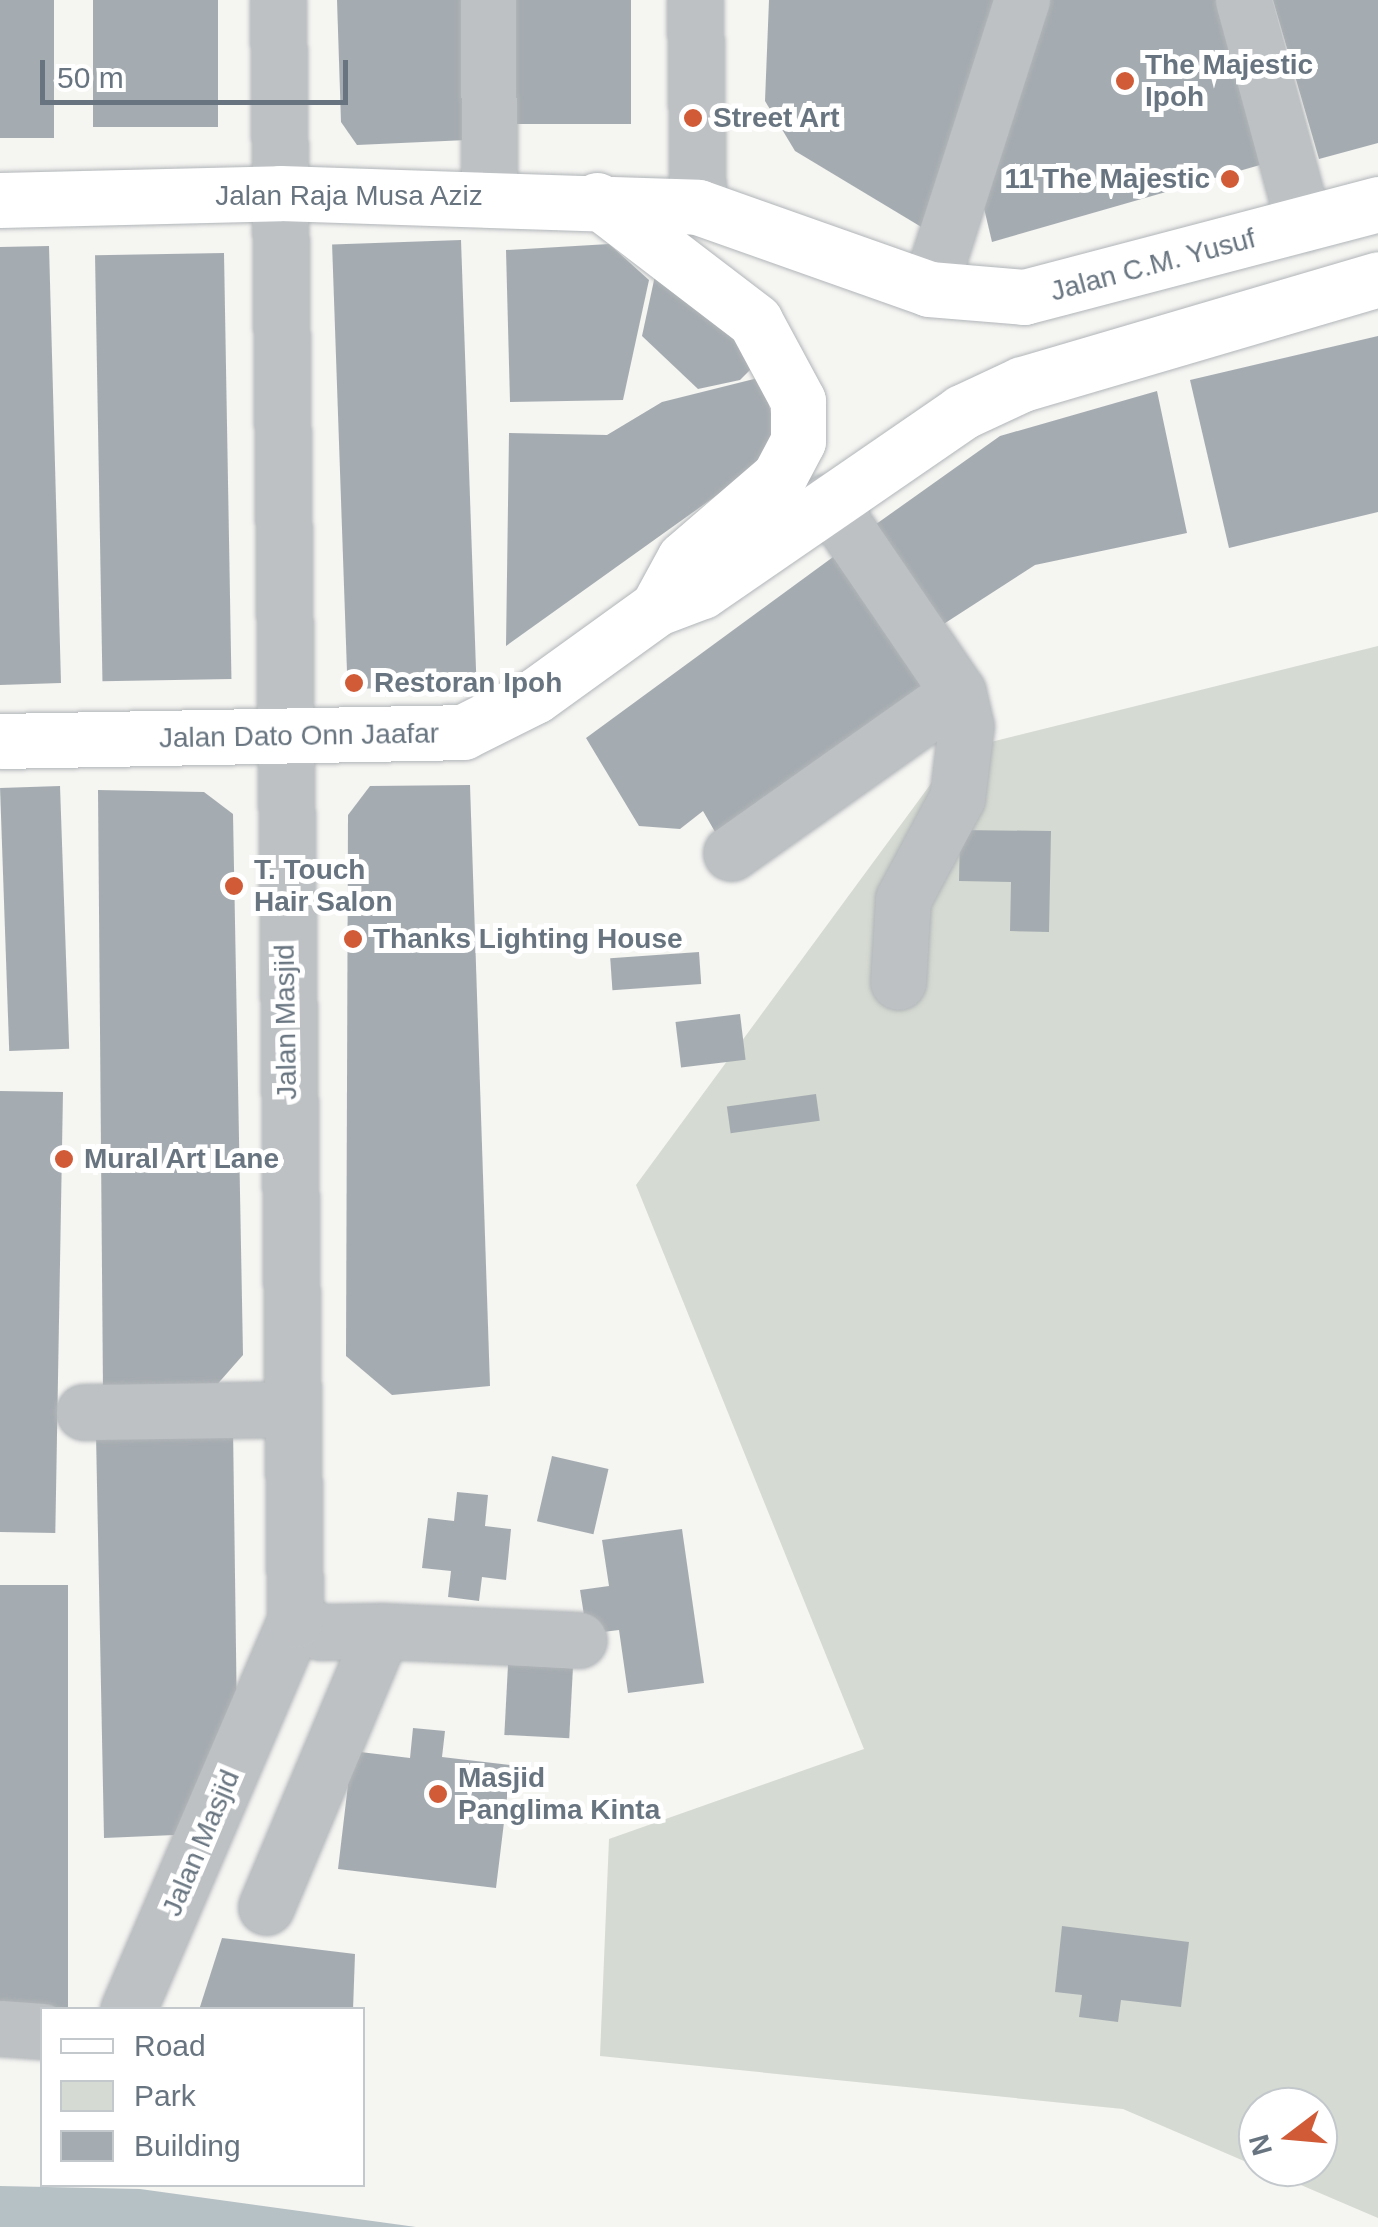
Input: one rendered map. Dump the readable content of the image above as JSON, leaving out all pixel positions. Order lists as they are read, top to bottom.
{
  "streets": {
    "main road": ["Jalan Raja Musa Aziz", "Jalan C.M. Yusuf", "Jalan Dato Onn Jaafar"],
    "street": ["Jalan Masjid"]
  },
  "crossings": [
    ["Jalan Raja Musa Aziz", "Jalan C.M. Yusuf"],
    ["Jalan Raja Musa Aziz", "Jalan Masjid"],
    ["Jalan Dato Onn Jaafar", "Jalan Masjid"]
  ],
  "places": [
    "The Majestic Ipoh",
    "Street Art",
    "11 The Majestic",
    "Restoran Ipoh",
    "T. Touch Hair Salon",
    "Thanks Lighting House",
    "Mural Art Lane",
    "Masjid Panglima Kinta"
  ],
  "legend": ["Road", "Park", "Building"],
  "scale_bar": "50 m",
  "north": "left"
}
